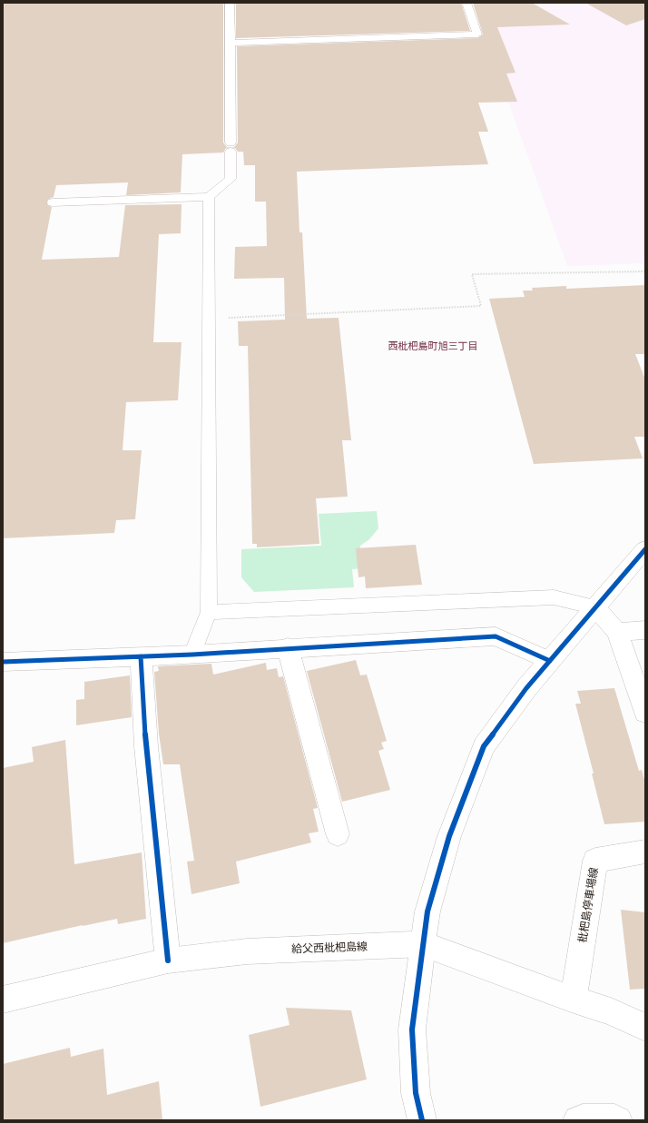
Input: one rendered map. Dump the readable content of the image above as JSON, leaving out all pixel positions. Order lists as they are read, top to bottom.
{
  "streets": {
    "street": ["枇杷島停車場線", "給父西枇杷島線"]
  },
  "crossings": [
    ["枇杷島停車場線", "給父西枇杷島線"]
  ],
  "districts": ["西枇杷島町旭三丁目"]
}
